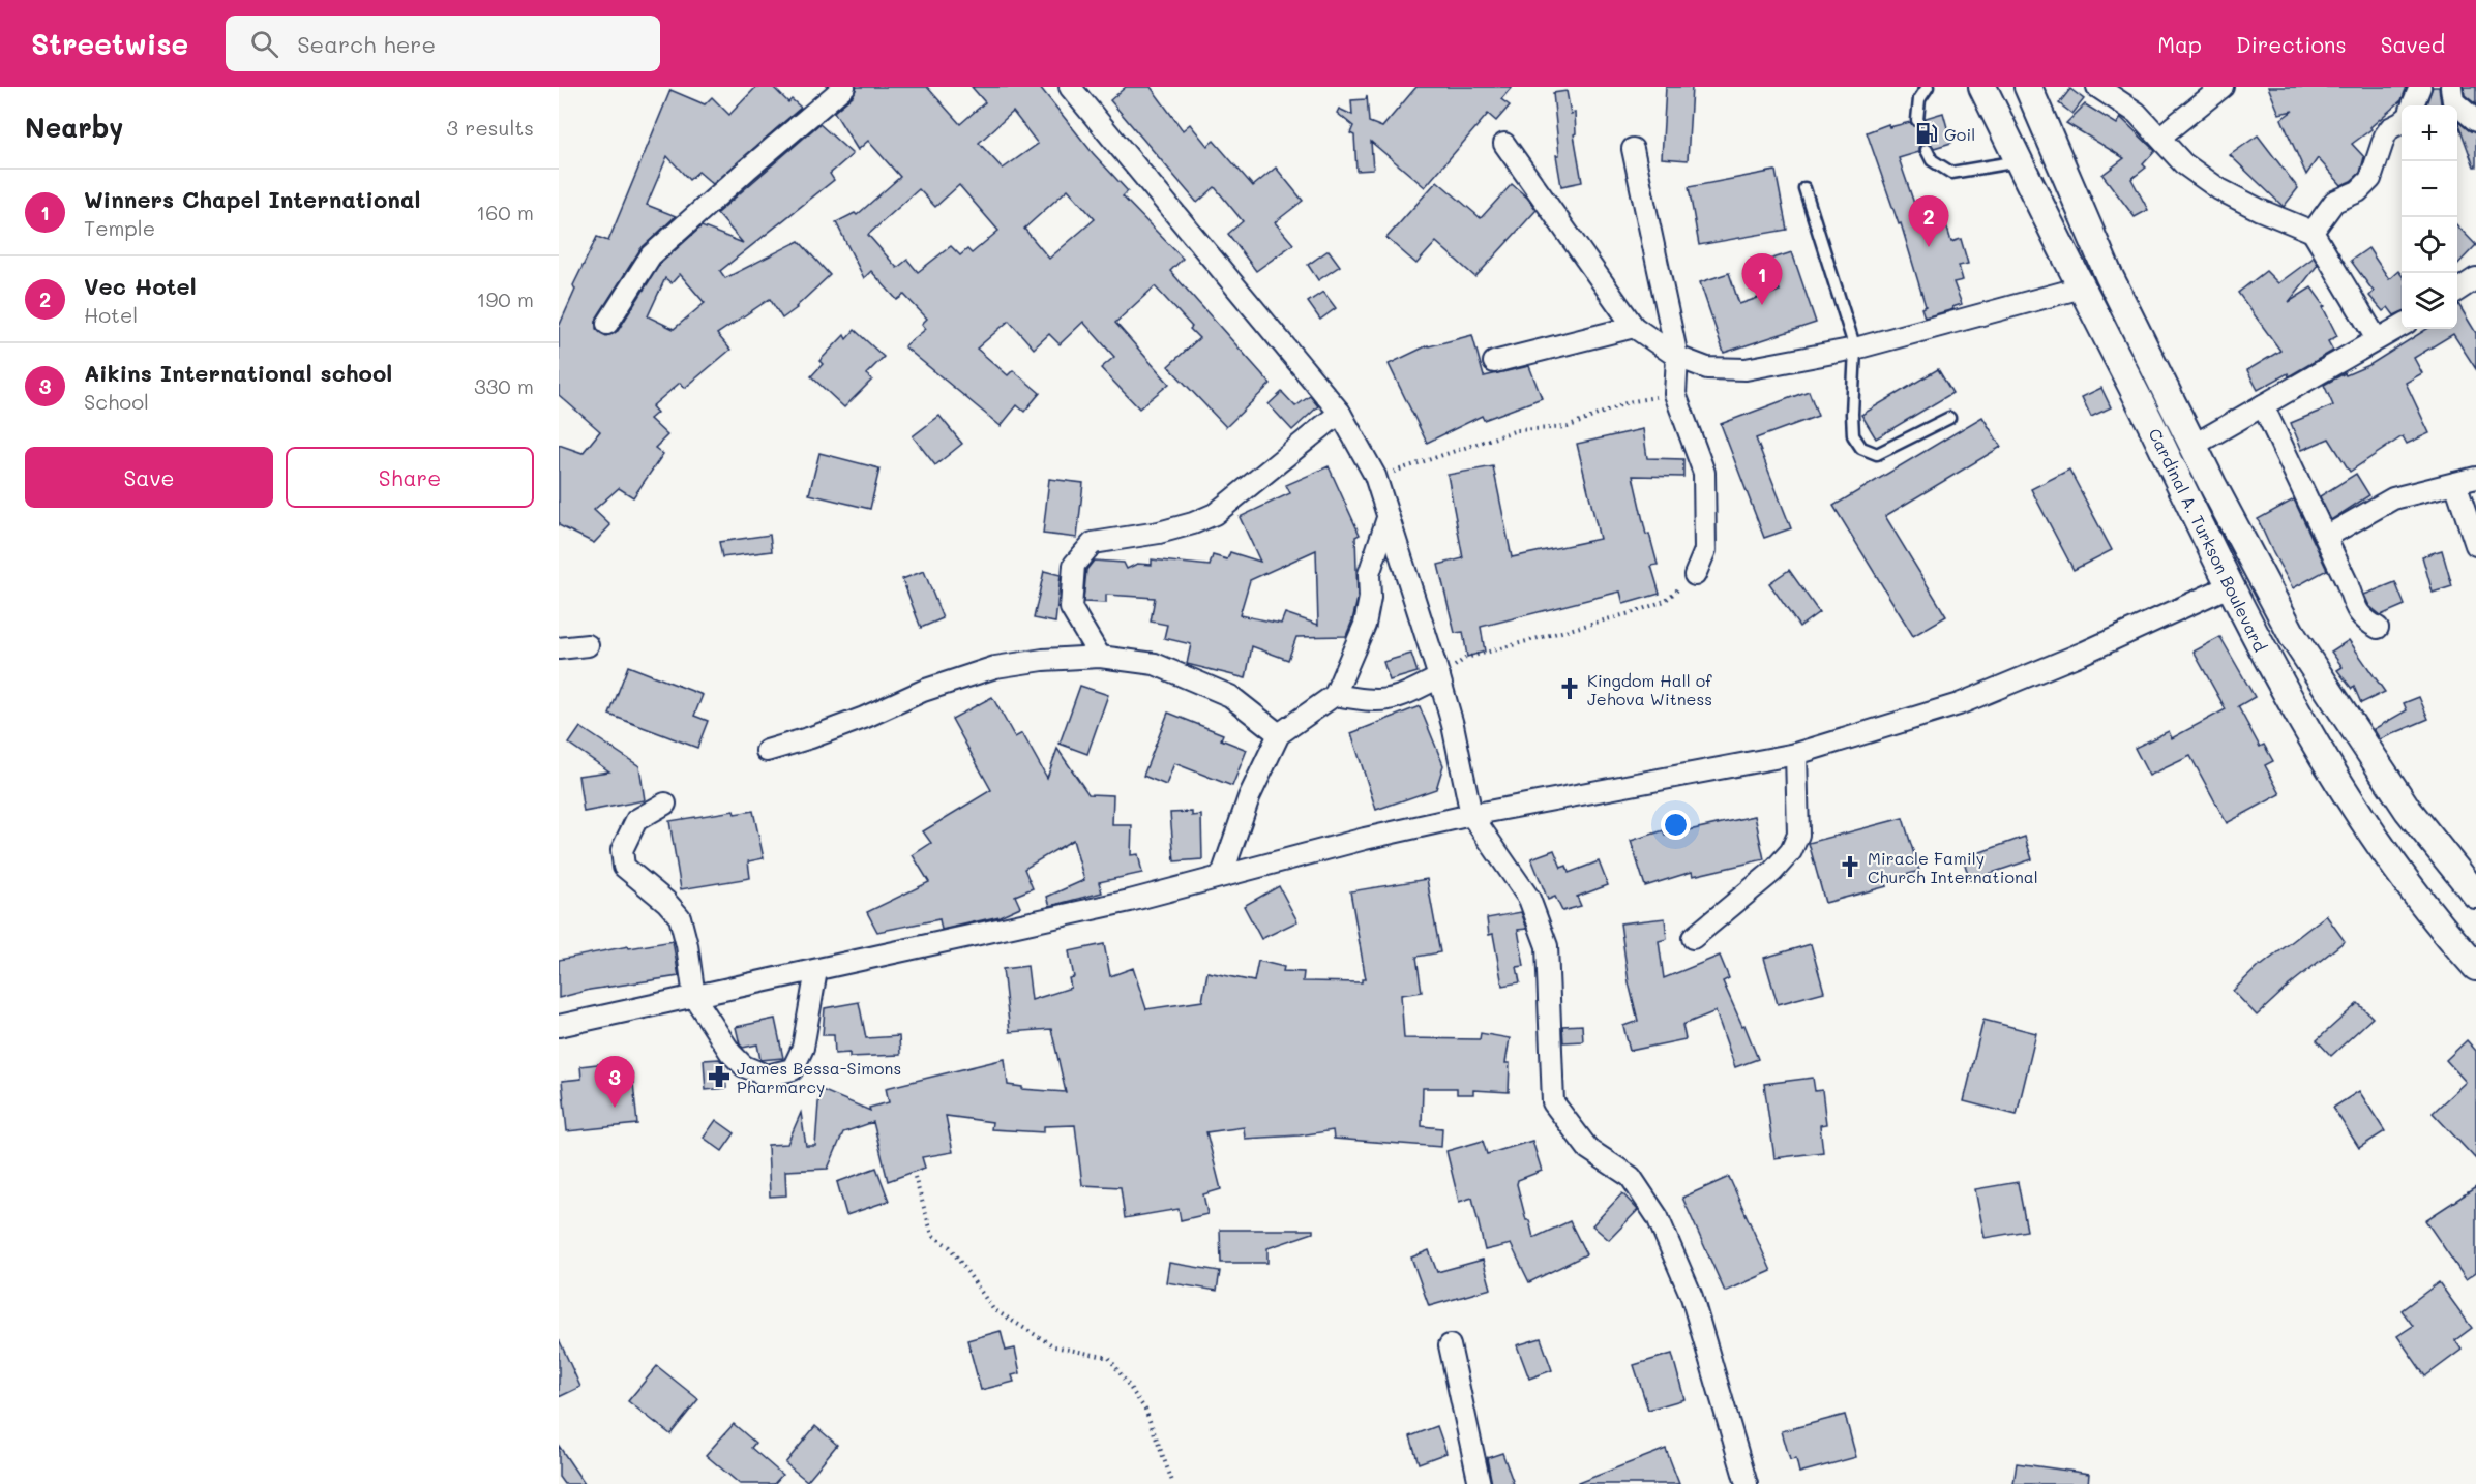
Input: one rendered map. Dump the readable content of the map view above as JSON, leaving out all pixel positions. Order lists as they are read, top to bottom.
{
  "streets": {
    "street": ["Cardinal A. Turkson Boulevard"]
  },
  "places": {
    "fuel station": ["Goil"],
    "church": ["Kingdom Hall of Jehova Witness", "Miracle Family Church International"],
    "pharmacy": ["James Bessa-Simons Pharmarcy"]
  },
  "page": {
    "header": "Streetwise",
    "search": "Search here",
    "nav": ["Map", "Directions", "Saved"],
    "heading": ["Nearby", "3 results"],
    "map_buttons": ["+", "−"],
    "list": [
      {
        "mark": "1",
        "name": "Winners Chapel International",
        "note": "Temple",
        "value": "160 m"
      },
      {
        "mark": "2",
        "name": "Vec Hotel",
        "note": "Hotel",
        "value": "190 m"
      },
      {
        "mark": "3",
        "name": "Aikins International school",
        "note": "School",
        "value": "330 m"
      }
    ],
    "pins": ["2", "1", "3"],
    "buttons": ["Save", "Share"]
  }
}
